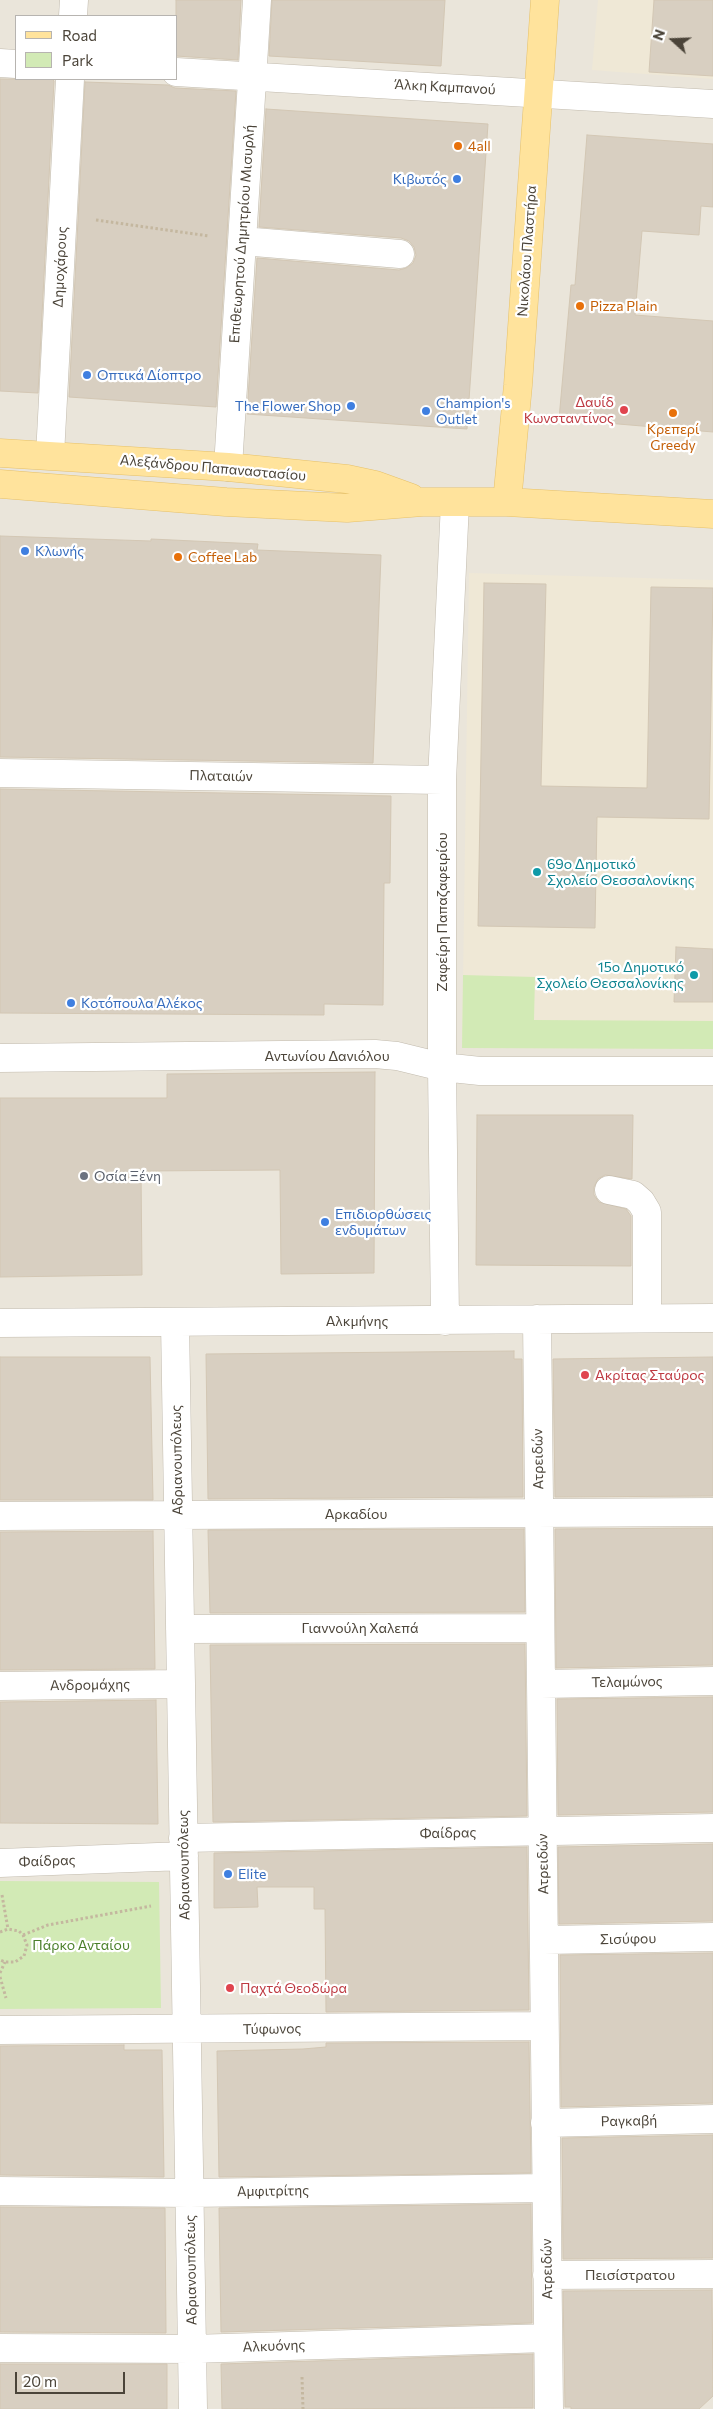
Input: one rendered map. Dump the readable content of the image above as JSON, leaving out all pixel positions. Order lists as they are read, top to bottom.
{
  "streets": {
    "main road": ["Νικολάου Πλαστήρα", "Αλεξάνδρου Παπαναστασίου"],
    "street": [
      "Άλκη Καμπανού",
      "Επιθεωρητού Δημητρίου Μισυρλή",
      "Δημοχάρους",
      "Πλαταιών",
      "Ζαφείρη Παπαζαφειρίου",
      "Αντωνίου Δανιόλου",
      "Αλκμήνης",
      "Ατρειδών",
      "Αδριανουπόλεως",
      "Αρκαδίου",
      "Γιαννούλη Χαλεπά",
      "Τελαμώνος",
      "Ανδρομάχης",
      "Φαίδρας",
      "Σισύφου",
      "Τύφωνος",
      "Ραγκαβή",
      "Αμφιτρίτης",
      "Πεισίστρατου",
      "Αλκυόνης"
    ]
  },
  "crossings": [
    ["Άλκη Καμπανού", "Επιθεωρητού Δημητρίου Μισυρλή"],
    ["Άλκη Καμπανού", "Νικολάου Πλαστήρα"],
    ["Επιθεωρητού Δημητρίου Μισυρλή", "Αλεξάνδρου Παπαναστασίου"],
    ["Νικολάου Πλαστήρα", "Αλεξάνδρου Παπαναστασίου"],
    ["Δημοχάρους", "Αλεξάνδρου Παπαναστασίου"],
    ["Αλεξάνδρου Παπαναστασίου", "Ζαφείρη Παπαζαφειρίου"],
    ["Πλαταιών", "Ζαφείρη Παπαζαφειρίου"],
    ["Ζαφείρη Παπαζαφειρίου", "Αντωνίου Δανιόλου"],
    ["Ζαφείρη Παπαζαφειρίου", "Αλκμήνης"],
    ["Αλκμήνης", "Ατρειδών"],
    ["Αλκμήνης", "Αδριανουπόλεως"],
    ["Ατρειδών", "Αρκαδίου"],
    ["Ατρειδών", "Γιαννούλη Χαλεπά"],
    ["Ατρειδών", "Τελαμώνος"],
    ["Ατρειδών", "Φαίδρας"],
    ["Ατρειδών", "Σισύφου"],
    ["Ατρειδών", "Τύφωνος"],
    ["Ατρειδών", "Ραγκαβή"],
    ["Ατρειδών", "Αμφιτρίτης"],
    ["Ατρειδών", "Πεισίστρατου"],
    ["Ατρειδών", "Αλκυόνης"],
    ["Αδριανουπόλεως", "Αρκαδίου"],
    ["Αδριανουπόλεως", "Γιαννούλη Χαλεπά"],
    ["Αδριανουπόλεως", "Ανδρομάχης"],
    ["Αδριανουπόλεως", "Φαίδρας"],
    ["Αδριανουπόλεως", "Τύφωνος"],
    ["Αδριανουπόλεως", "Αμφιτρίτης"],
    ["Αδριανουπόλεως", "Αλκυόνης"]
  ],
  "parks": ["Πάρκο Ανταίου"],
  "places": [
    "4all",
    "Κιβωτός",
    "Pizza Plain",
    "Οπτικά Δίοπτρο",
    "The Flower Shop",
    "Δαυίδ Κωνσταντίνος",
    "Champion's Outlet",
    "Κρεπερί Greedy",
    "Κλωνής",
    "Coffee Lab",
    "69ο Δημοτικό Σχολείο Θεσσαλονίκης",
    "15ο Δημοτικό Σχολείο Θεσσαλονίκης",
    "Κοτόπουλα Αλέκος",
    "Οσία Ξένη",
    "Επιδιορθώσεις ενδυμάτων",
    "Ακρίτας Σταύρος",
    "Elite",
    "Παχτά Θεοδώρα"
  ],
  "legend": ["Road", "Park"],
  "scale_bar": "20 m",
  "north": "left"
}
